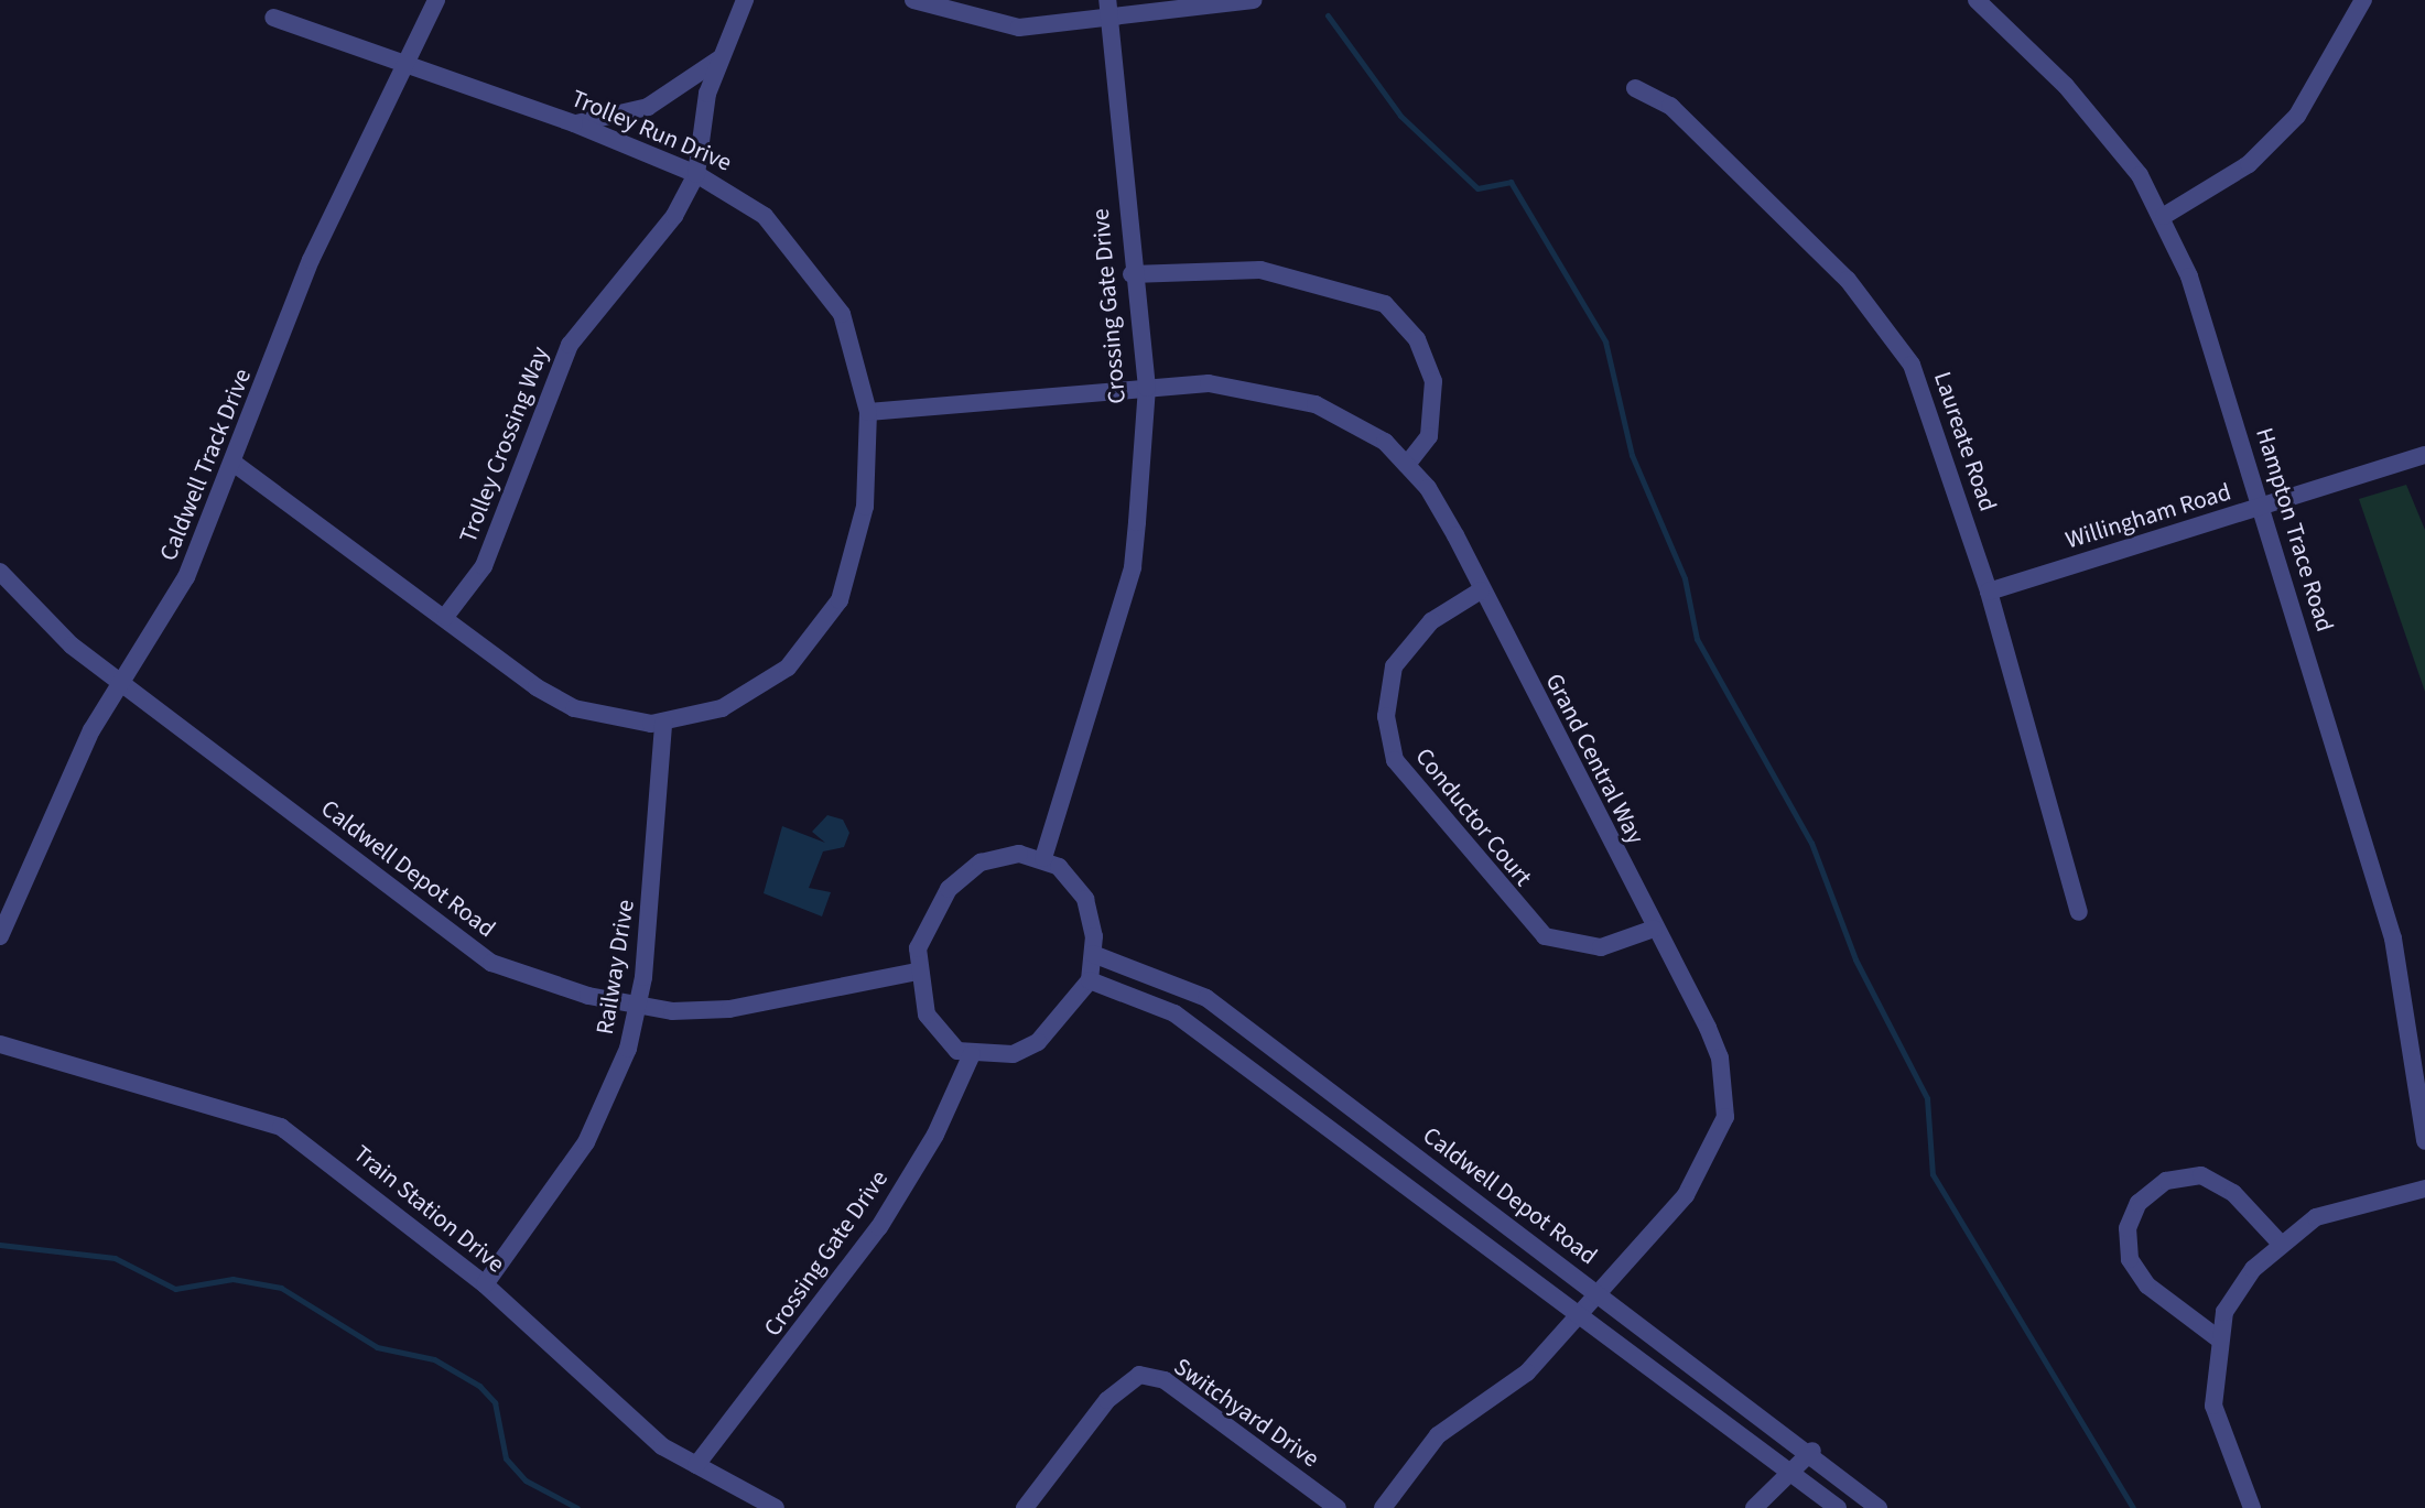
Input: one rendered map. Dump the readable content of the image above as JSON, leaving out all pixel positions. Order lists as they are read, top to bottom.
{
  "streets": {
    "street": [
      "Trolley Run Drive",
      "Crossing Gate Drive",
      "Laureate Road",
      "Trolley Crossing Way",
      "Caldwell Track Drive",
      "Willingham Road",
      "Hampton Trace Road",
      "Grand Central Way",
      "Conductor Court",
      "Caldwell Depot Road",
      "Railway Drive",
      "Train Station Drive",
      "Switchyard Drive"
    ]
  },
  "crossings": [
    ["Trolley Run Drive", "Trolley Crossing Way"],
    ["Trolley Run Drive", "Caldwell Track Drive"],
    ["Trolley Run Drive", "Grand Central Way"],
    ["Trolley Run Drive", "Railway Drive"],
    ["Crossing Gate Drive", "Grand Central Way"],
    ["Crossing Gate Drive", "Caldwell Depot Road"],
    ["Crossing Gate Drive", "Train Station Drive"],
    ["Laureate Road", "Willingham Road"],
    ["Caldwell Track Drive", "Caldwell Depot Road"],
    ["Willingham Road", "Hampton Trace Road"],
    ["Grand Central Way", "Conductor Court"],
    ["Grand Central Way", "Caldwell Depot Road"],
    ["Caldwell Depot Road", "Railway Drive"],
    ["Railway Drive", "Train Station Drive"]
  ]
}
